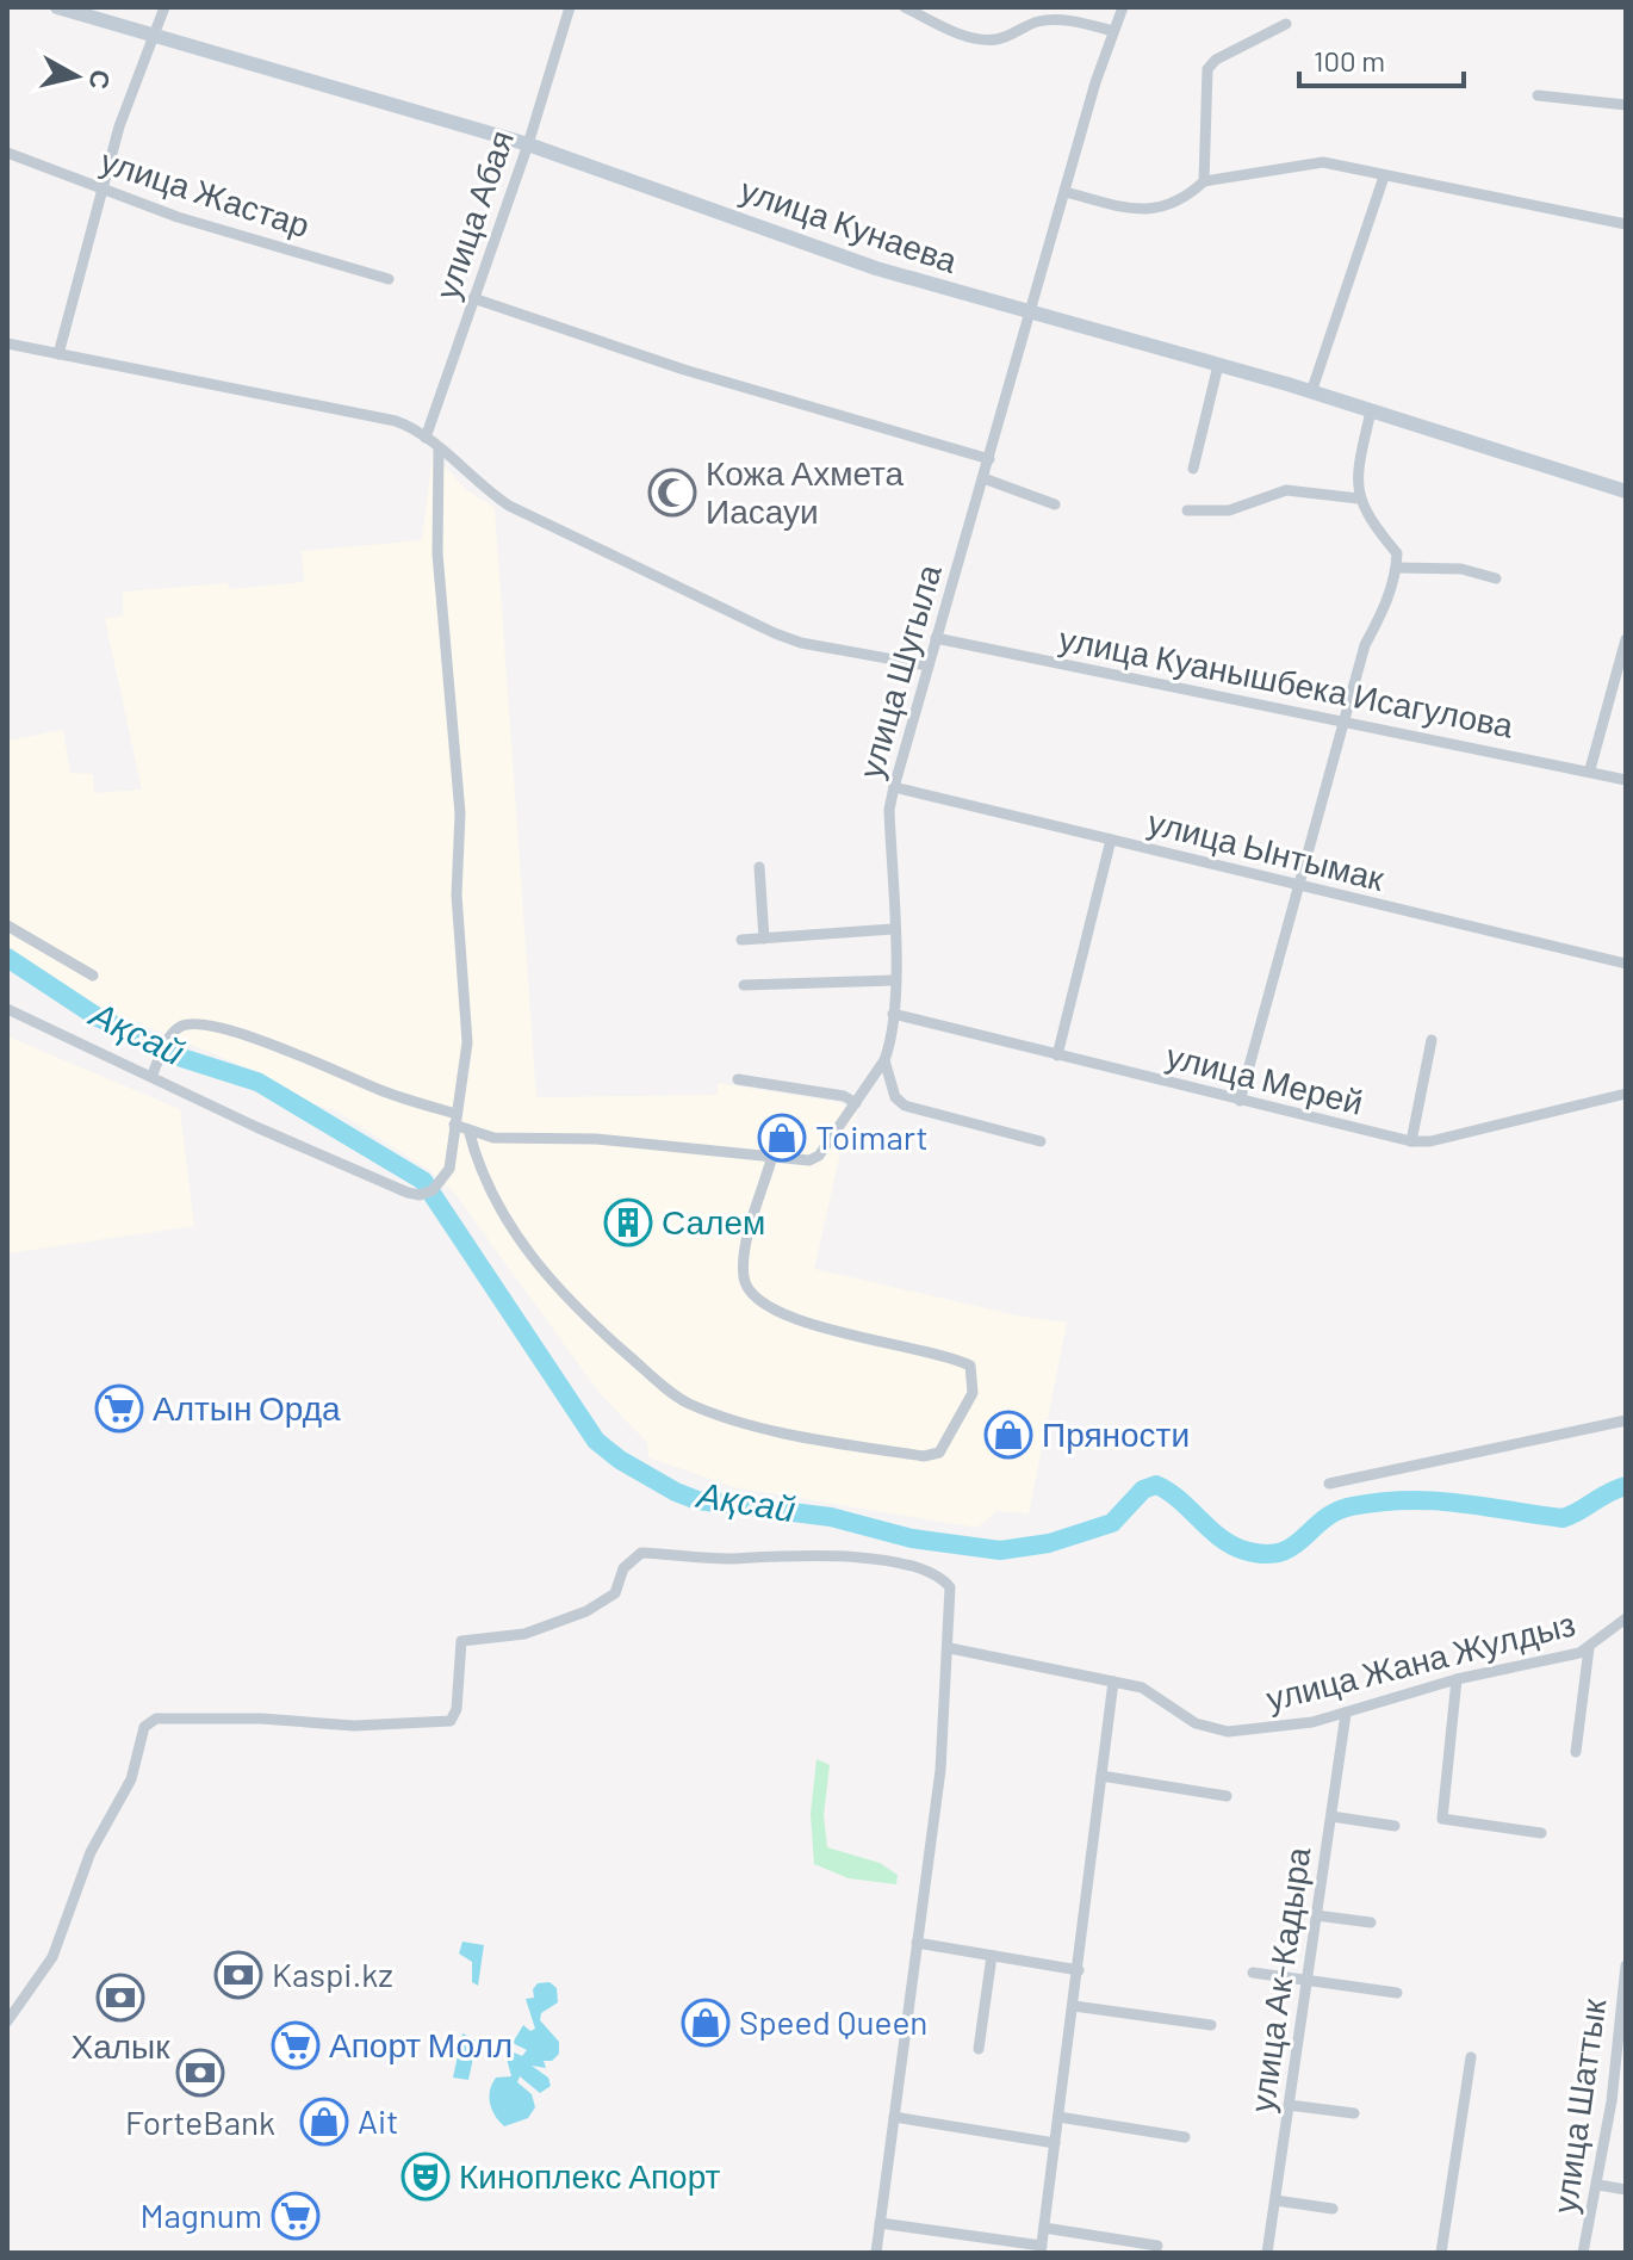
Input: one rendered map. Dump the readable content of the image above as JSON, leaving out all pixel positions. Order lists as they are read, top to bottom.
{
  "streets": {
    "main road": ["улица Кунаева"],
    "street": [
      "улица Жастар",
      "улица Абая",
      "улица Шугыла",
      "улица Куанышбека Исагулова",
      "улица Ынтымак",
      "улица Мерей",
      "улица Жана Жулдыз",
      "улица Ак-Кадыра",
      "улица Шаттык"
    ]
  },
  "crossings": [
    ["улица Абая", "улица Кунаева"],
    ["улица Кунаева", "улица Шугыла"],
    ["улица Шугыла", "улица Куанышбека Исагулова"],
    ["улица Шугыла", "улица Ынтымак"],
    ["улица Шугыла", "улица Мерей"],
    ["улица Жана Жулдыз", "улица Ак-Кадыра"]
  ],
  "water": ["Ақсай"],
  "places": {
    "mosque": ["Кожа Ахмета Иасауи"],
    "shop": [
      "Toimart",
      "Пряности",
      "Speed Queen",
      "Ait"
    ],
    "building": ["Салем"],
    "supermarket": ["Алтын Орда", "Апорт Молл", "Magnum"],
    "bank": ["Kaspi.kz", "Халык", "ForteBank"],
    "theatre": ["Киноплекс Апорт"]
  },
  "scale_bar": "100 m",
  "north": "right"
}
